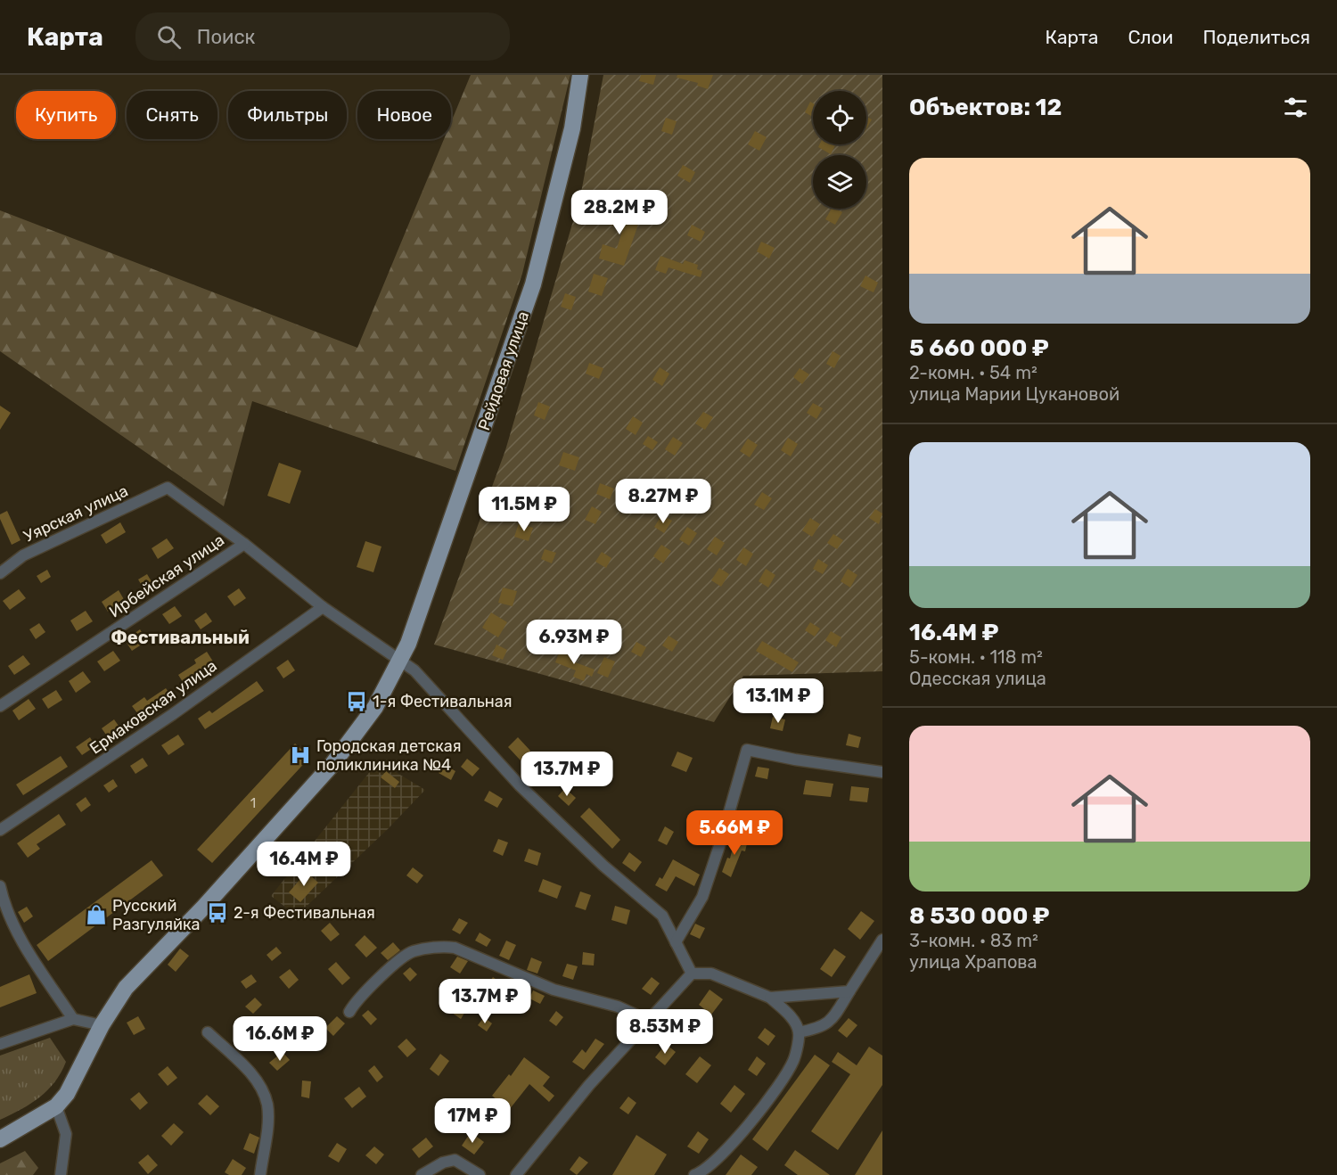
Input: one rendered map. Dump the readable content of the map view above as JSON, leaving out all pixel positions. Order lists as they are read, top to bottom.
{
  "streets": {
    "main road": ["Рейдовая улица"],
    "street": ["Уярская улица", "Ирбейская улица", "Ермаковская улица"]
  },
  "crossings": [
    ["Уярская улица", "Ирбейская улица"]
  ],
  "districts": ["Фестивальный"],
  "places": {
    "bus stop": ["1-я Фестивальная", "2-я Фестивальная"],
    "hospital": ["Городская детская поликлиника №4"],
    "shop": ["Русский Разгуляйка"]
  },
  "house_numbers": ["1"],
  "page": {
    "header": "Карта",
    "search": "Поиск",
    "nav": ["Карта", "Слои", "Поделиться"],
    "heading": "Объектов: 12",
    "chip": [
      "Купить",
      "Снять",
      "Фильтры",
      "Новое"
    ],
    "list": [
      {
        "name": "5 660 000 ₽",
        "note": "2-комн. · 54 m² · улица Марии Цукановой"
      },
      {
        "name": "16.4M ₽",
        "note": "5-комн. · 118 m² · Одесская улица"
      },
      {
        "name": "8 530 000 ₽",
        "note": "3-комн. · 83 m² · улица Храпова"
      }
    ],
    "price": [
      "28.2M ₽",
      "8.27M ₽",
      "11.5M ₽",
      "6.93M ₽",
      "13.1M ₽",
      "13.7M ₽",
      "5.66M ₽",
      "16.4M ₽",
      "13.7M ₽",
      "8.53M ₽",
      "16.6M ₽",
      "17M ₽"
    ]
  }
}
